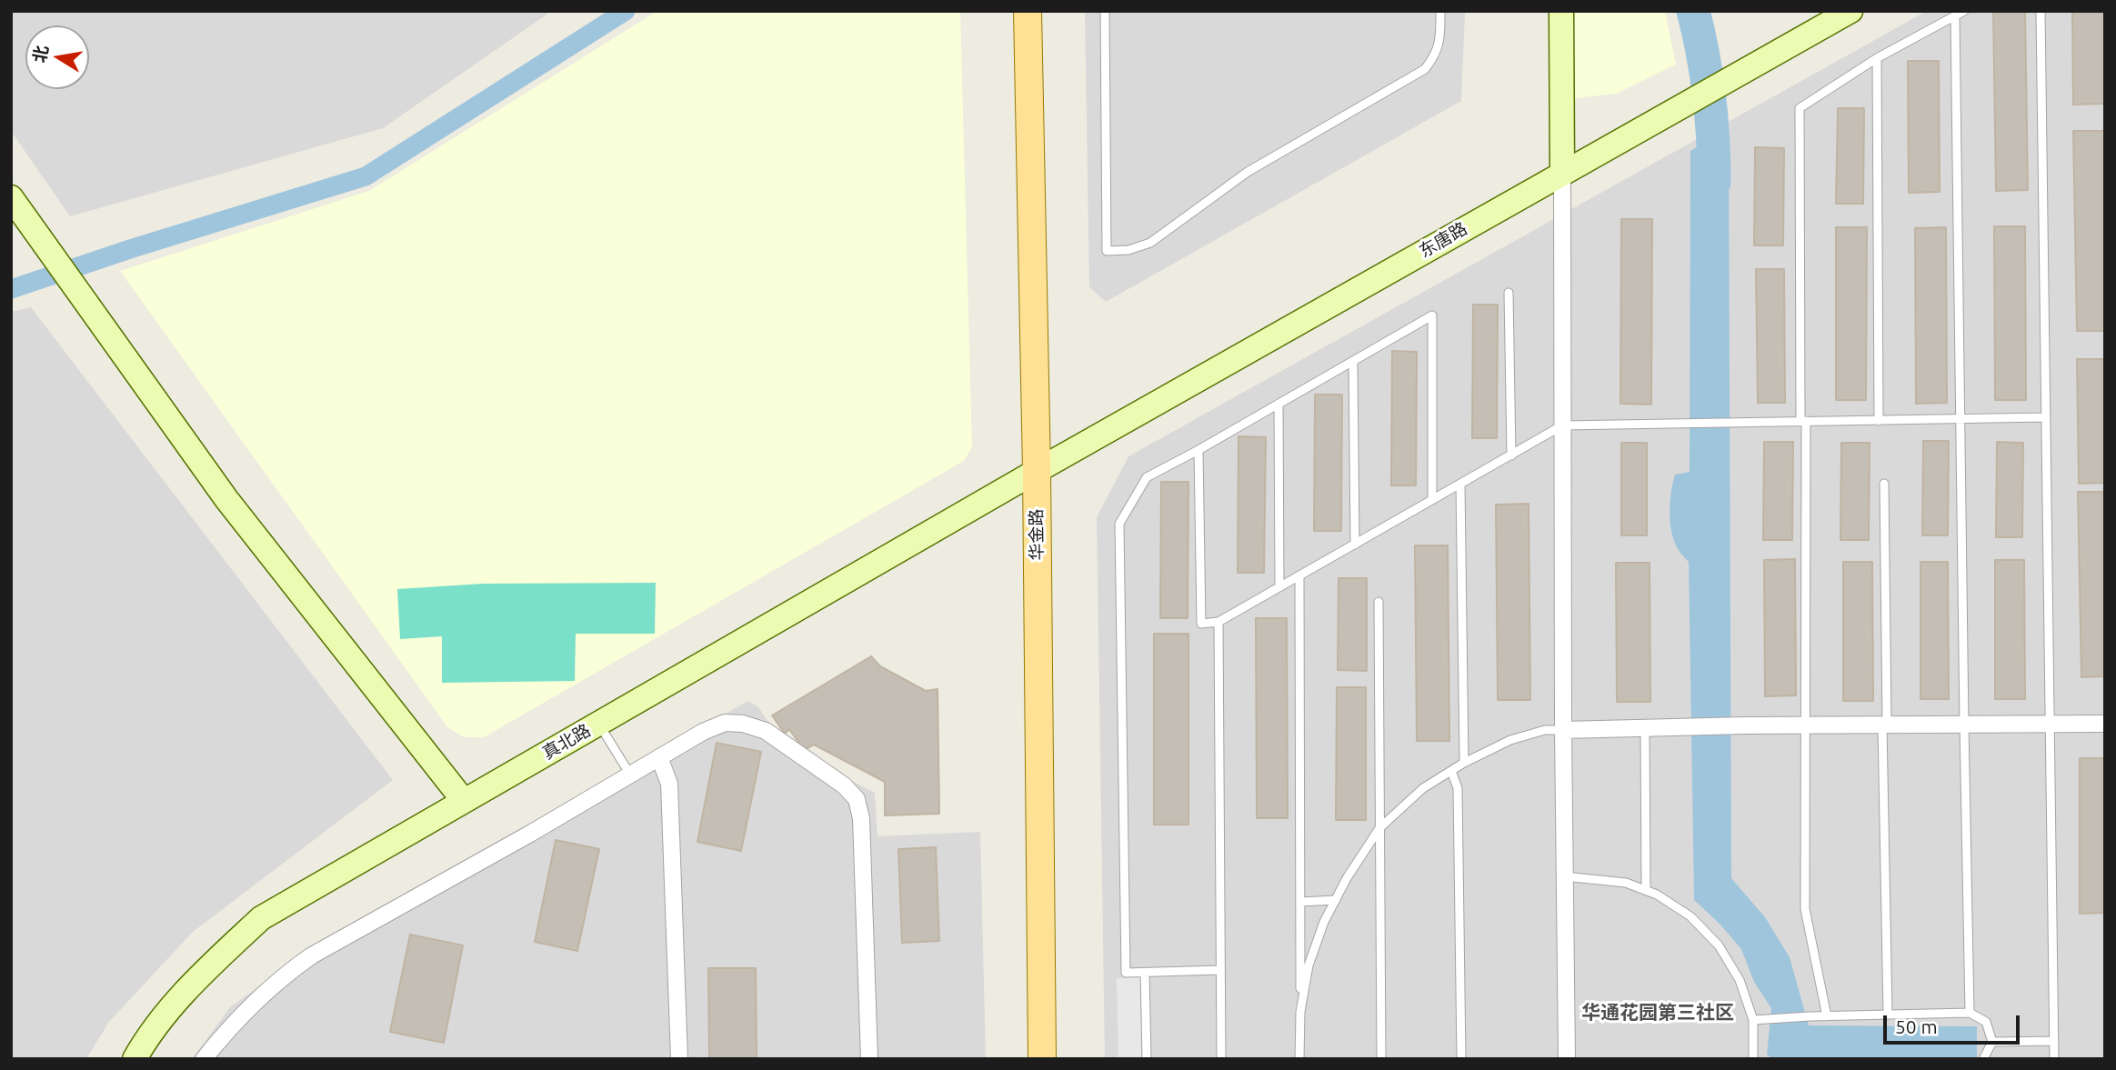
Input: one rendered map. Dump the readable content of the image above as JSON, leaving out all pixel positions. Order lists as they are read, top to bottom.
{
  "streets": {
    "main road": ["华金路"],
    "street": ["东唐路", "真北路"]
  },
  "crossings": [
    ["东唐路", "华金路"],
    ["东唐路", "真北路"],
    ["华金路", "真北路"]
  ],
  "districts": ["华通花园第三社区"],
  "scale_bar": "50 m",
  "north": "left"
}
